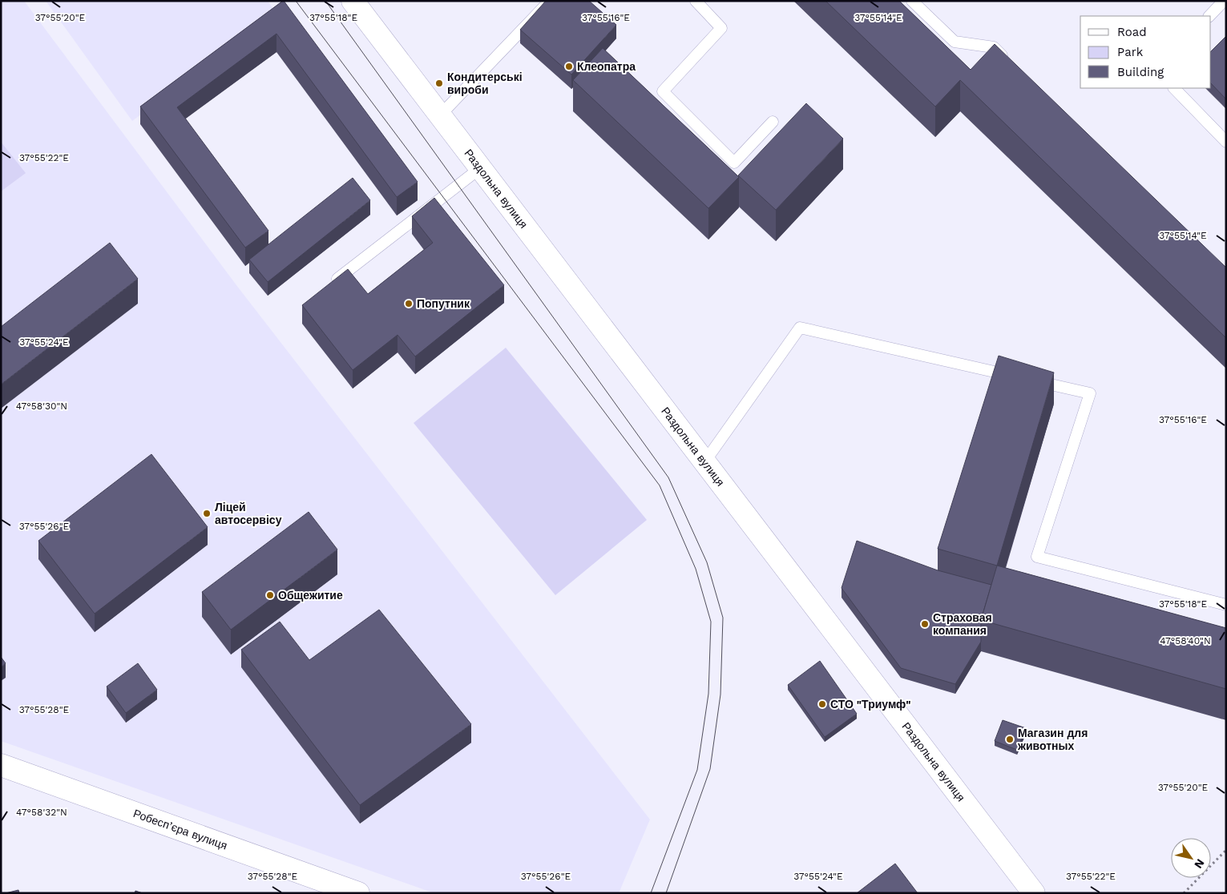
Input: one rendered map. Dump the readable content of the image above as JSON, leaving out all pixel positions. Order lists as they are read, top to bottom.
{
  "streets": {
    "street": ["Раздольна вулиця", "Робесп’єра вулиця"]
  },
  "places": [
    "Клеопатра",
    "Кондитерські вироби",
    "Попутник",
    "Ліцей автосервісу",
    "Общежитие",
    "Страховая компания",
    "СТО \"Триумф\"",
    "Магазин для животных"
  ],
  "legend": ["Road", "Park", "Building"],
  "north": "bottom right",
  "coordinates": [
    "37°55'20\"E",
    "37°55'16\"E",
    "37°55'14\"E",
    "37°55'18\"E",
    "37°55'22\"E",
    "37°55'24\"E",
    "47°58'30\"N",
    "37°55'26\"E",
    "47°58'40\"N",
    "37°55'28\"E",
    "47°58'32\"N"
  ]
}
